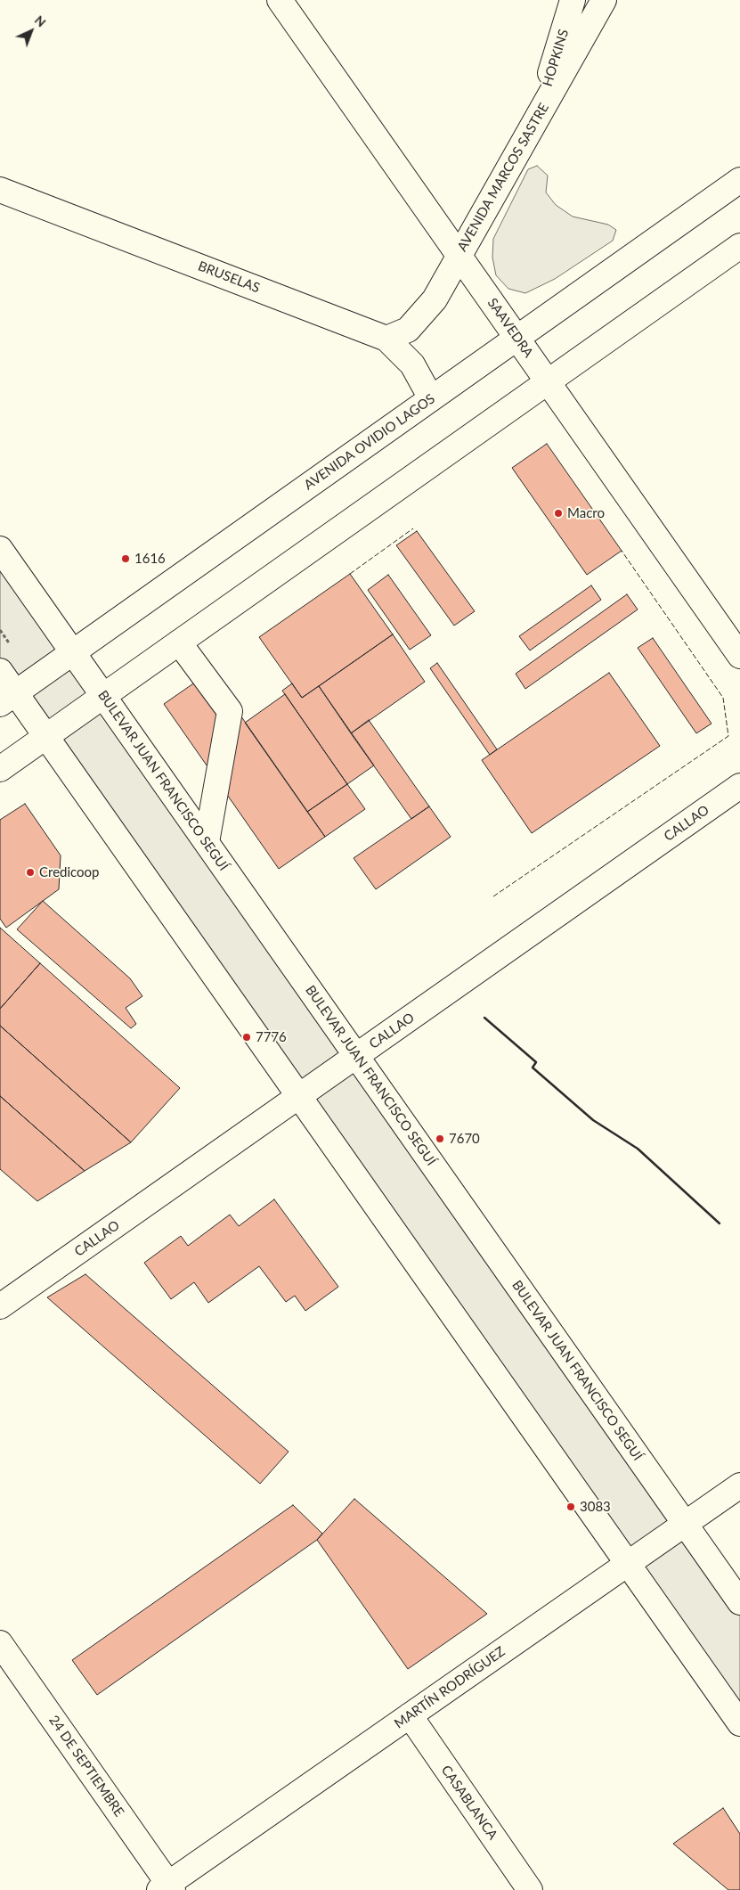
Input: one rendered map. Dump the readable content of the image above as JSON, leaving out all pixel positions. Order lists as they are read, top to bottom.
{
  "streets": {
    "main road": [
      "HOPKINS",
      "AVENIDA MARCOS SASTRE",
      "BRUSELAS",
      "SAAVEDRA",
      "AVENIDA OVIDIO LAGOS",
      "BULEVAR JUAN FRANCISCO SEGUÍ",
      "CALLAO",
      "MARTÍN RODRÍGUEZ",
      "24 DE SEPTIEMBRE",
      "CASABLANCA"
    ]
  },
  "crossings": [
    ["HOPKINS", "AVENIDA MARCOS SASTRE"],
    ["AVENIDA MARCOS SASTRE", "BRUSELAS"],
    ["AVENIDA MARCOS SASTRE", "SAAVEDRA"],
    ["BRUSELAS", "AVENIDA OVIDIO LAGOS"],
    ["SAAVEDRA", "AVENIDA OVIDIO LAGOS"],
    ["AVENIDA OVIDIO LAGOS", "BULEVAR JUAN FRANCISCO SEGUÍ"],
    ["BULEVAR JUAN FRANCISCO SEGUÍ", "CALLAO"],
    ["BULEVAR JUAN FRANCISCO SEGUÍ", "MARTÍN RODRÍGUEZ"],
    ["MARTÍN RODRÍGUEZ", "24 DE SEPTIEMBRE"],
    ["MARTÍN RODRÍGUEZ", "CASABLANCA"]
  ],
  "places": [
    "Macro",
    "1616",
    "Credicoop",
    "7776",
    "7670",
    "3083"
  ],
  "north": "top right"
}
